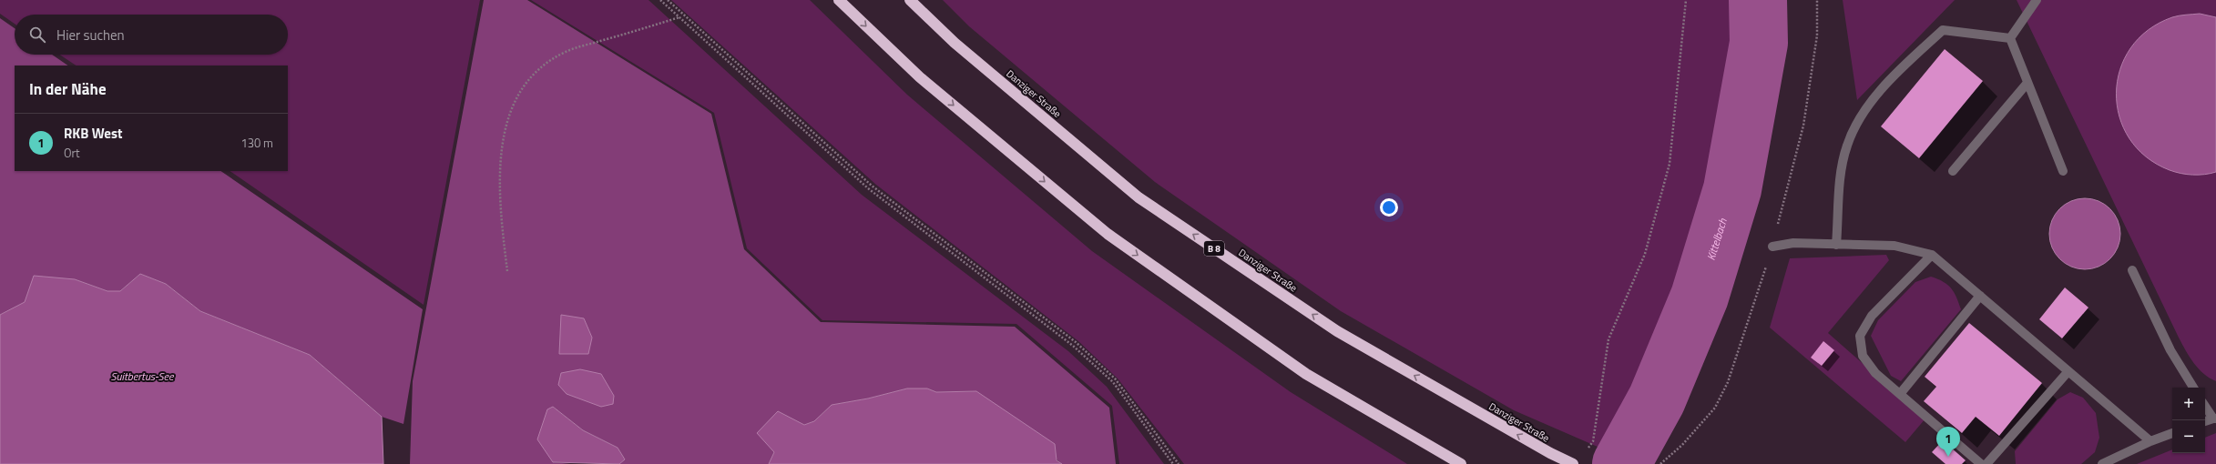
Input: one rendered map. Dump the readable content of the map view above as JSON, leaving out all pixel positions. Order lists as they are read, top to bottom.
{
  "streets": {
    "highway": ["Danziger Straße", "B 8"]
  },
  "water": ["Kittelbach", "Suitbertus-See"],
  "page": {
    "search": "Hier suchen",
    "heading": "In der Nähe",
    "list": [
      {
        "mark": "1",
        "name": "RKB West",
        "note": "Ort",
        "value": "130 m"
      }
    ],
    "map_buttons": ["+", "−"],
    "pins": "1"
  }
}
